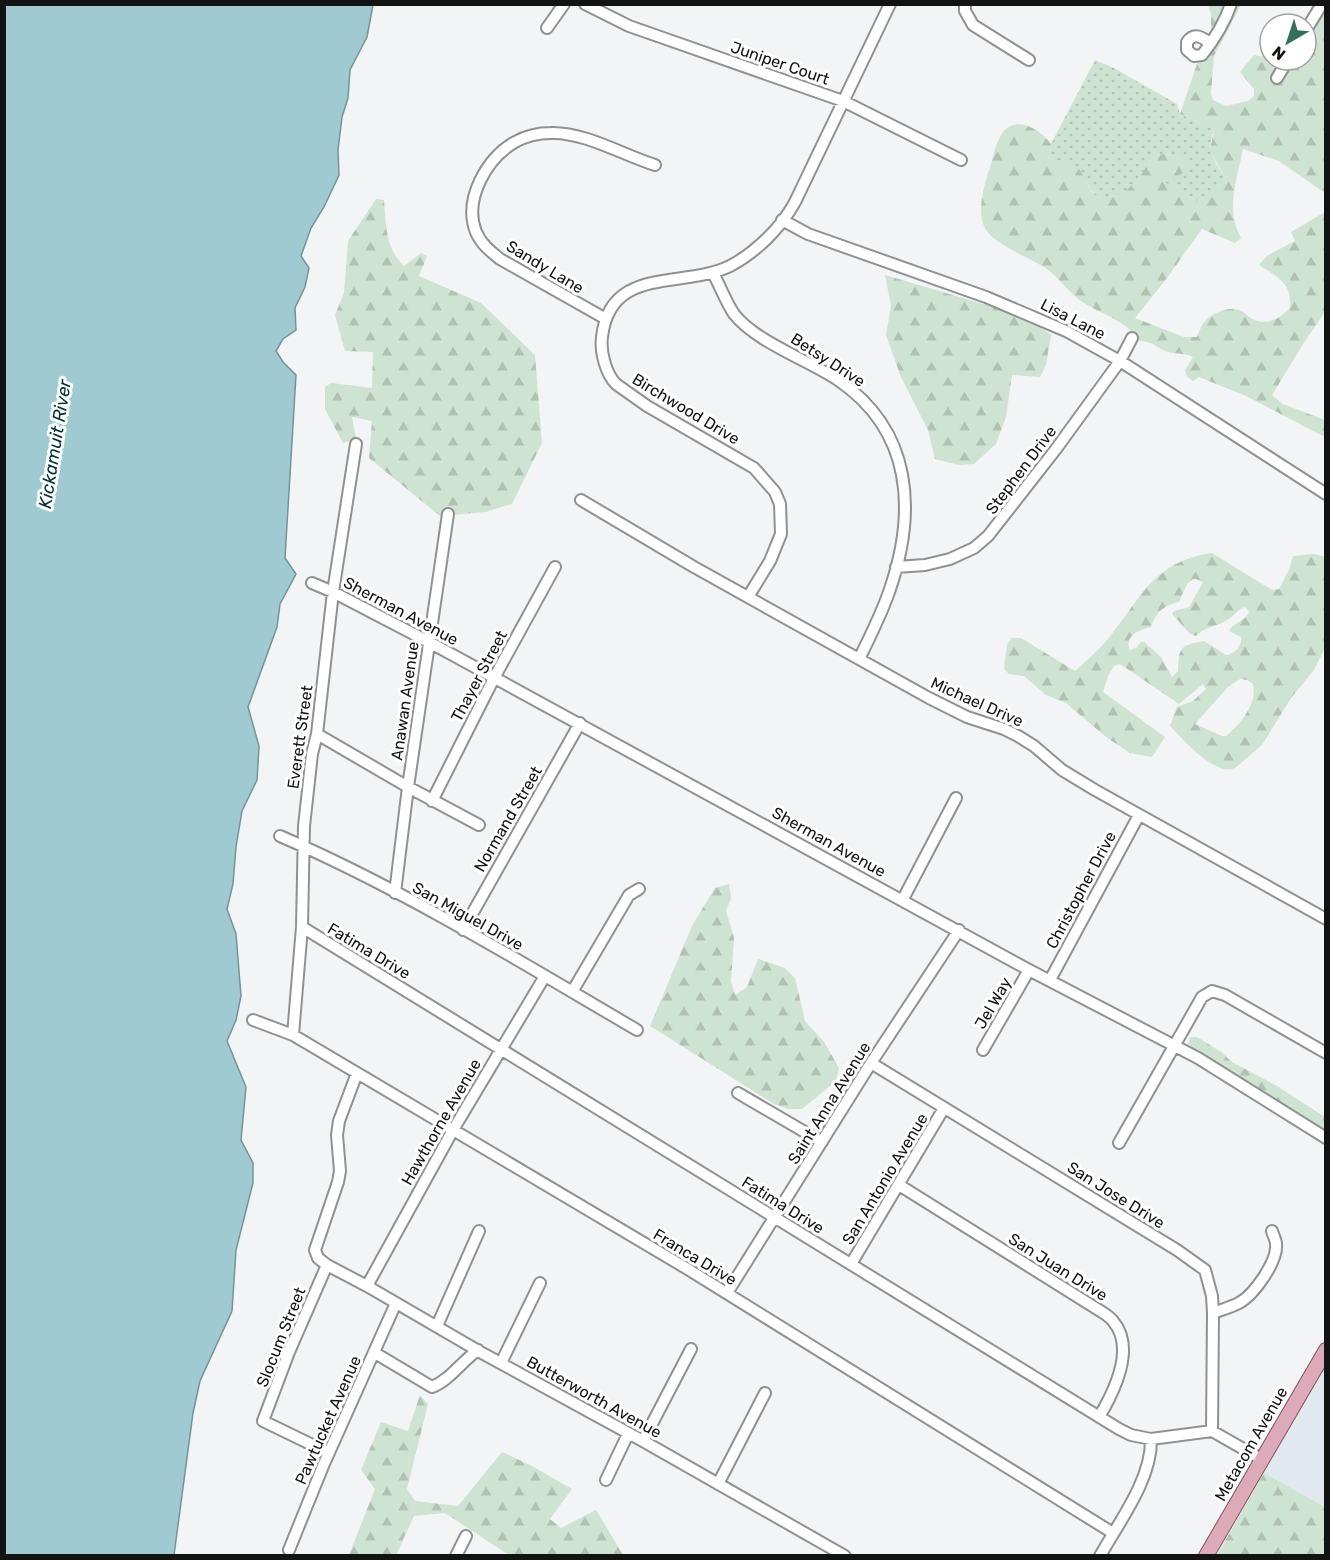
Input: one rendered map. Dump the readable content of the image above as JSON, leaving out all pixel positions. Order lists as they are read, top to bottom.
{
  "streets": {
    "main road": ["Metacom Avenue"],
    "street": [
      "Juniper Court",
      "Sandy Lane",
      "Lisa Lane",
      "Betsy Drive",
      "Birchwood Drive",
      "Stephen Drive",
      "Sherman Avenue",
      "Thayer Street",
      "Anawan Avenue",
      "Michael Drive",
      "Everett Street",
      "Normand Street",
      "Christopher Drive",
      "San Miguel Drive",
      "Fatima Drive",
      "Jel Way",
      "Saint Anna Avenue",
      "Hawthorne Avenue",
      "San Antonio Avenue",
      "San Jose Drive",
      "Franca Drive",
      "San Juan Drive",
      "Slocum Street",
      "Butterworth Avenue",
      "Pawtucket Avenue"
    ]
  },
  "crossings": [
    ["Juniper Court", "Birchwood Drive"],
    ["Sandy Lane", "Birchwood Drive"],
    ["Lisa Lane", "Birchwood Drive"],
    ["Lisa Lane", "Stephen Drive"],
    ["Betsy Drive", "Birchwood Drive"],
    ["Betsy Drive", "Stephen Drive"],
    ["Betsy Drive", "Michael Drive"],
    ["Birchwood Drive", "Michael Drive"],
    ["Sherman Avenue", "Thayer Street"],
    ["Sherman Avenue", "Anawan Avenue"],
    ["Sherman Avenue", "Everett Street"],
    ["Sherman Avenue", "Normand Street"],
    ["Sherman Avenue", "Christopher Drive"],
    ["Sherman Avenue", "Jel Way"],
    ["Sherman Avenue", "Saint Anna Avenue"],
    ["Anawan Avenue", "San Miguel Drive"],
    ["Michael Drive", "Christopher Drive"],
    ["Everett Street", "San Miguel Drive"],
    ["Everett Street", "Fatima Drive"],
    ["Everett Street", "Franca Drive"],
    ["Normand Street", "San Miguel Drive"],
    ["San Miguel Drive", "Hawthorne Avenue"],
    ["Fatima Drive", "Saint Anna Avenue"],
    ["Fatima Drive", "Hawthorne Avenue"],
    ["Fatima Drive", "San Antonio Avenue"],
    ["Fatima Drive", "San Jose Drive"],
    ["Fatima Drive", "San Juan Drive"],
    ["Saint Anna Avenue", "San Jose Drive"],
    ["Saint Anna Avenue", "Franca Drive"],
    ["Hawthorne Avenue", "Franca Drive"],
    ["Hawthorne Avenue", "Butterworth Avenue"],
    ["San Antonio Avenue", "San Jose Drive"],
    ["San Antonio Avenue", "San Juan Drive"],
    ["Slocum Street", "Butterworth Avenue"],
    ["Slocum Street", "Pawtucket Avenue"],
    ["Butterworth Avenue", "Pawtucket Avenue"]
  ],
  "water": ["Kickamuit River"],
  "north": "bottom left"
}
